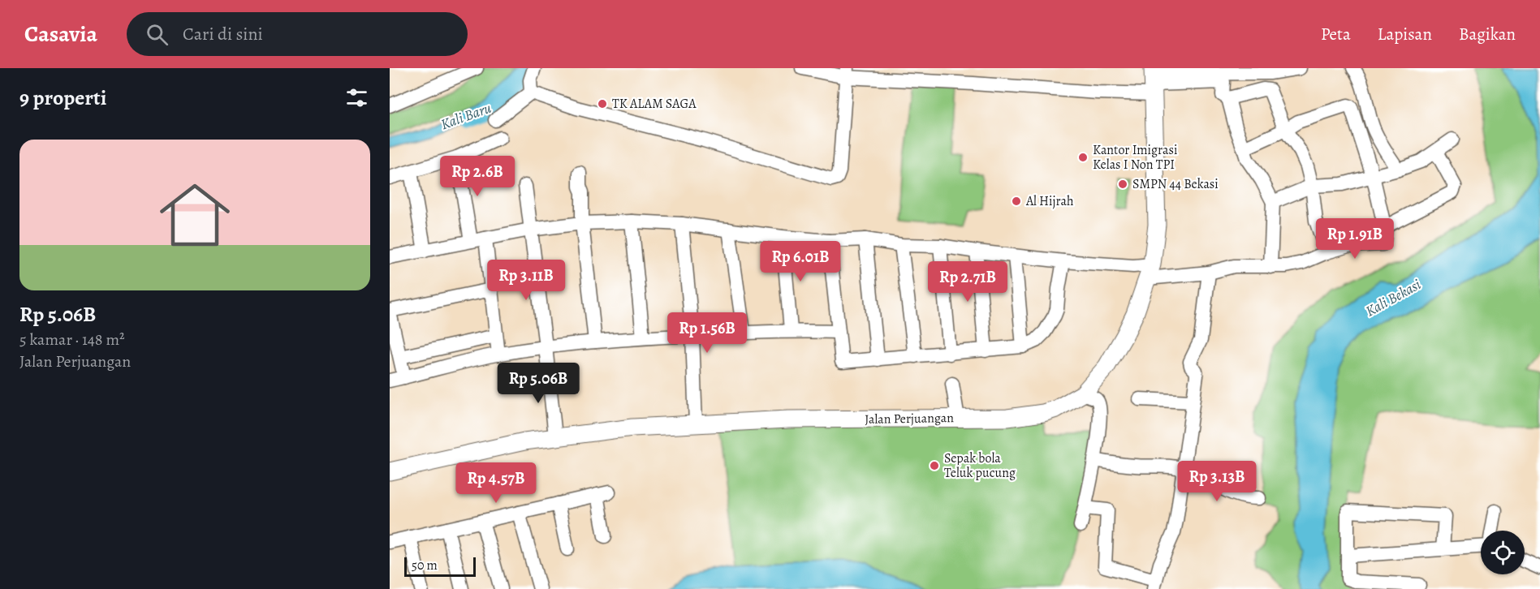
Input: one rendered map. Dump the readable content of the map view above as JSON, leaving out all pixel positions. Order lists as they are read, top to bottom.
{
  "streets": {
    "main road": ["Jalan Perjuangan"]
  },
  "water": ["Kali Baru", "Kali Bekasi"],
  "places": [
    "TK ALAM SAGA",
    "Kantor Imigrasi Kelas I Non TPI",
    "SMPN 44 Bekasi",
    "Al Hijrah",
    "Sepak bola Teluk pucung"
  ],
  "scale_bar": "50 m",
  "page": {
    "header": "Casavia",
    "search": "Cari di sini",
    "nav": ["Peta", "Lapisan", "Bagikan"],
    "heading": "9 properti",
    "list": [
      {
        "name": "Rp 5.06B",
        "note": "5 kamar · 148 m² · Jalan Perjuangan"
      }
    ],
    "price": [
      "Rp 2.6B",
      "Rp 1.91B",
      "Rp 6.01B",
      "Rp 3.11B",
      "Rp 2.71B",
      "Rp 1.56B",
      "Rp 5.06B",
      "Rp 3.13B",
      "Rp 4.57B"
    ],
    "scale": "50 m"
  }
}
